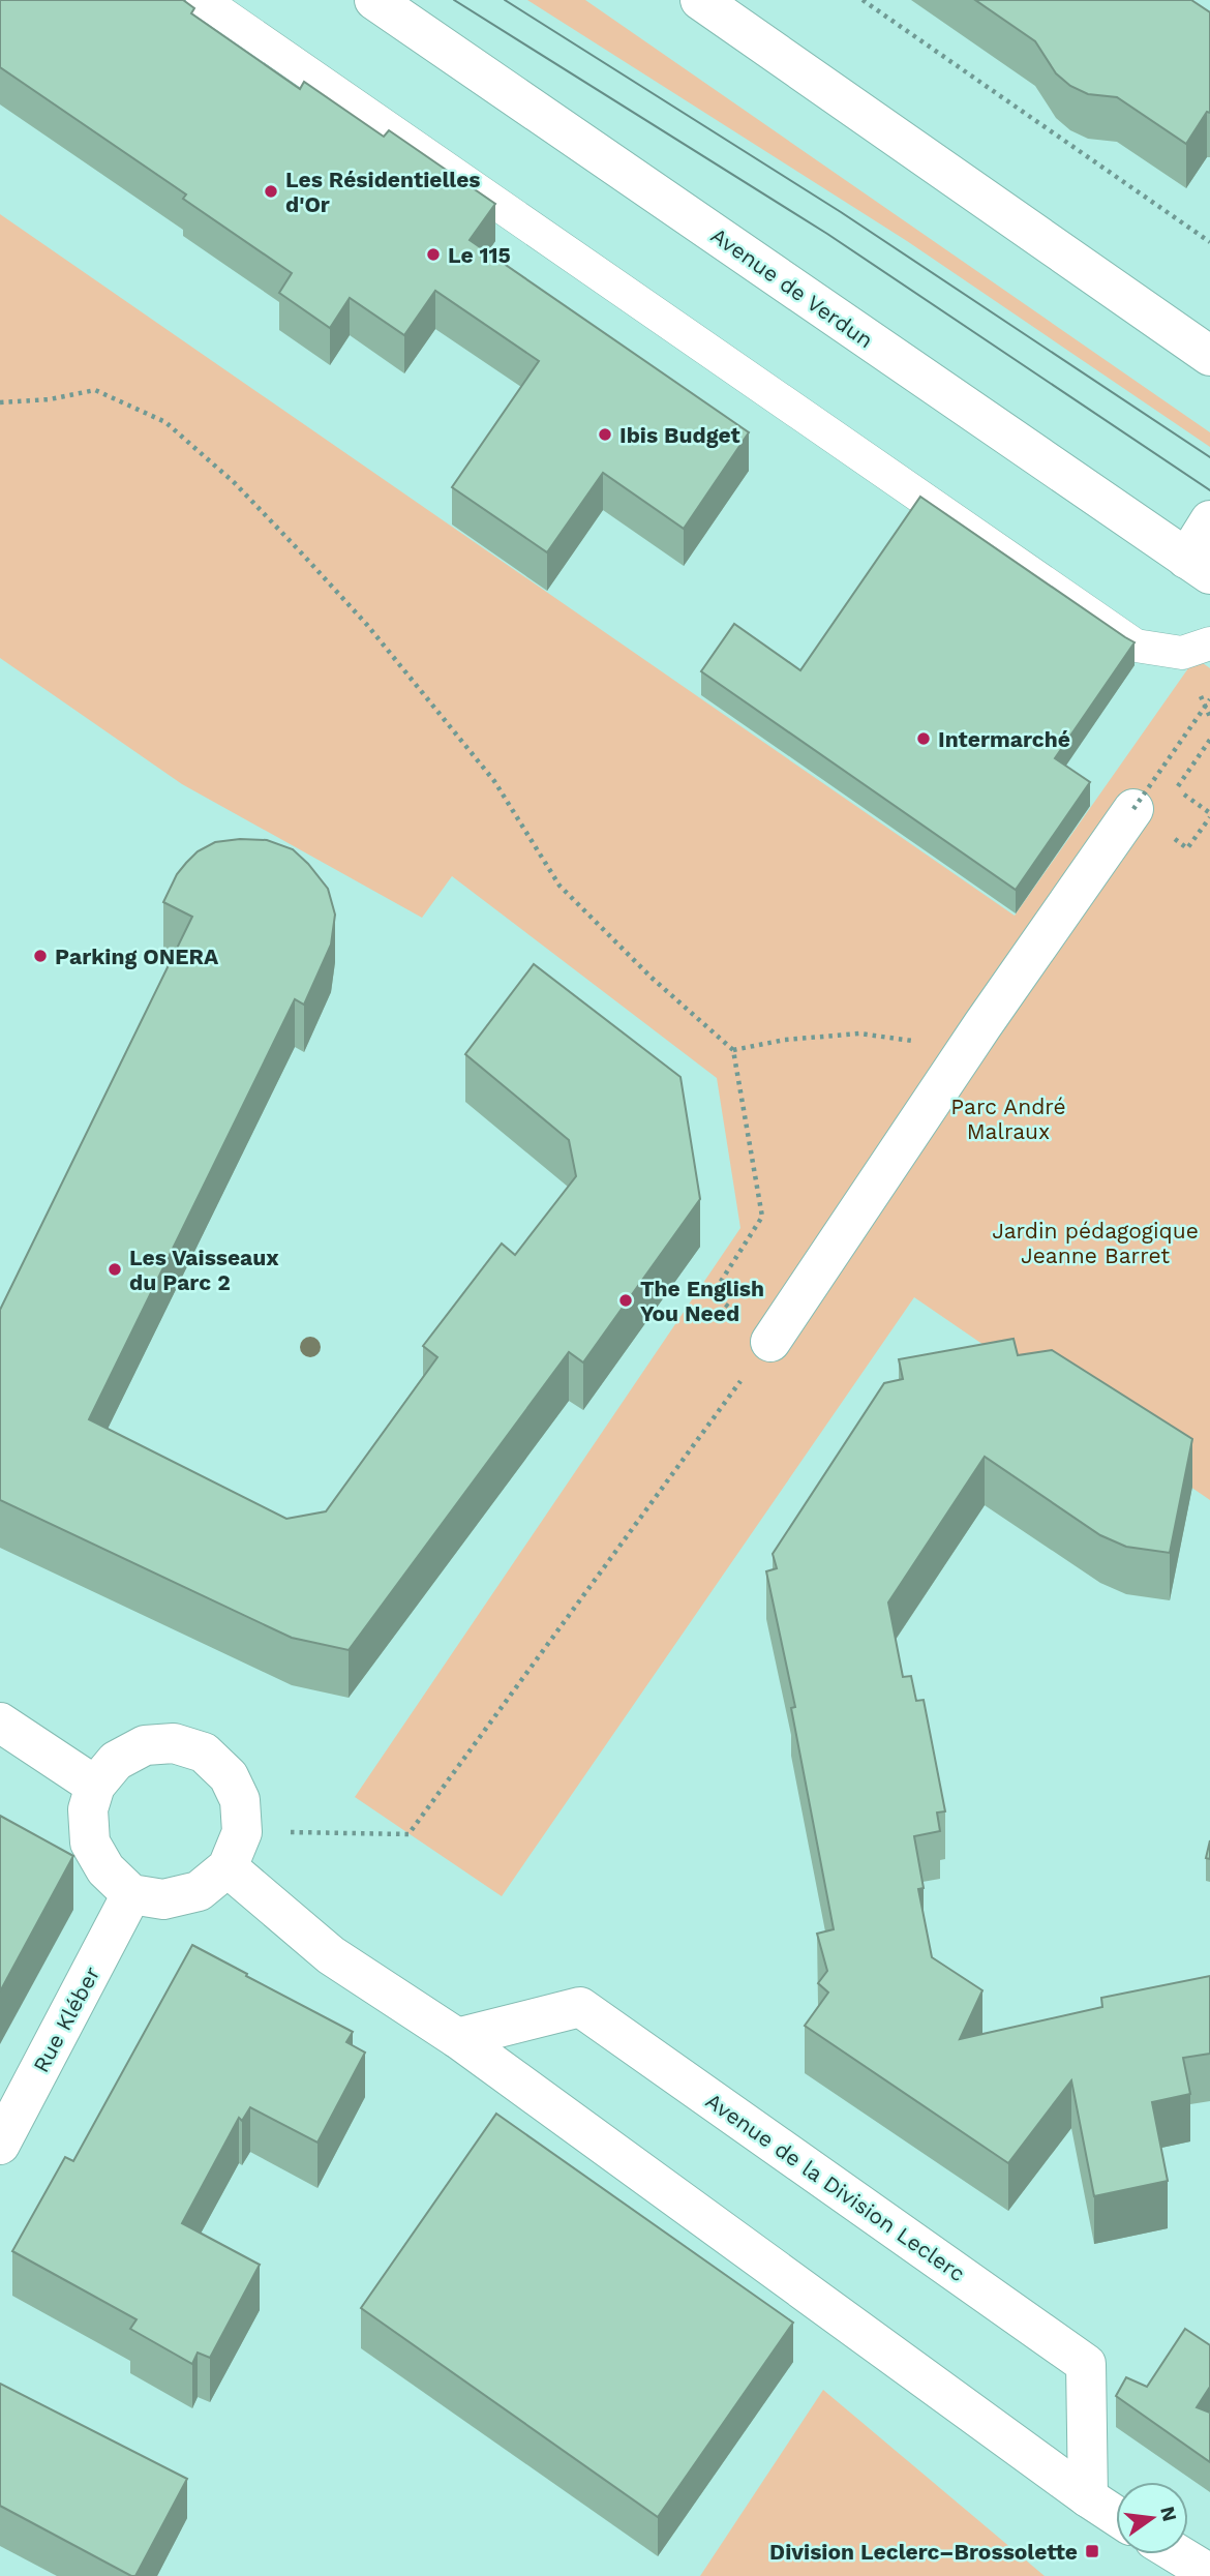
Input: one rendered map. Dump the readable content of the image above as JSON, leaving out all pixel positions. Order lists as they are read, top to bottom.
{
  "streets": {
    "street": ["Avenue de Verdun", "Rue Kléber", "Avenue de la Division Leclerc"]
  },
  "parks": ["Parc André Malraux", "Jardin pédagogique Jeanne Barret"],
  "places": {
    "other": [
      "Les Résidentielles d'Or",
      "Le 115",
      "Ibis Budget",
      "Intermarché",
      "Parking ONERA",
      "Les Vaisseaux du Parc 2",
      "The English You Need"
    ],
    "transit": ["Division Leclerc–Brossolette"]
  },
  "north": "right"
}
